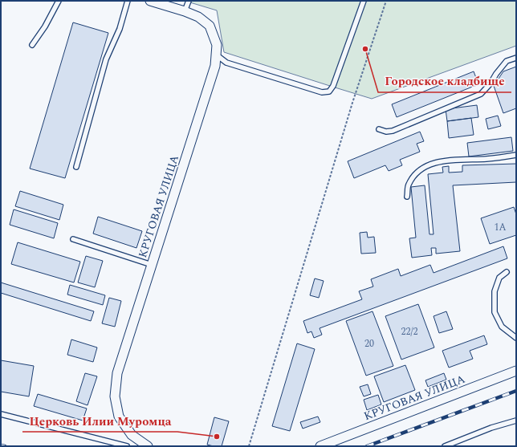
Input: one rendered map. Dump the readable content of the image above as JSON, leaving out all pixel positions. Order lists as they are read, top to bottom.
{
  "streets": {
    "street": ["КРУГОВАЯ УЛИЦА"]
  },
  "places": ["Городское кладбище", "Церковь Илии Муромца"],
  "house_numbers": ["1А", "22/2", "20"]
}
